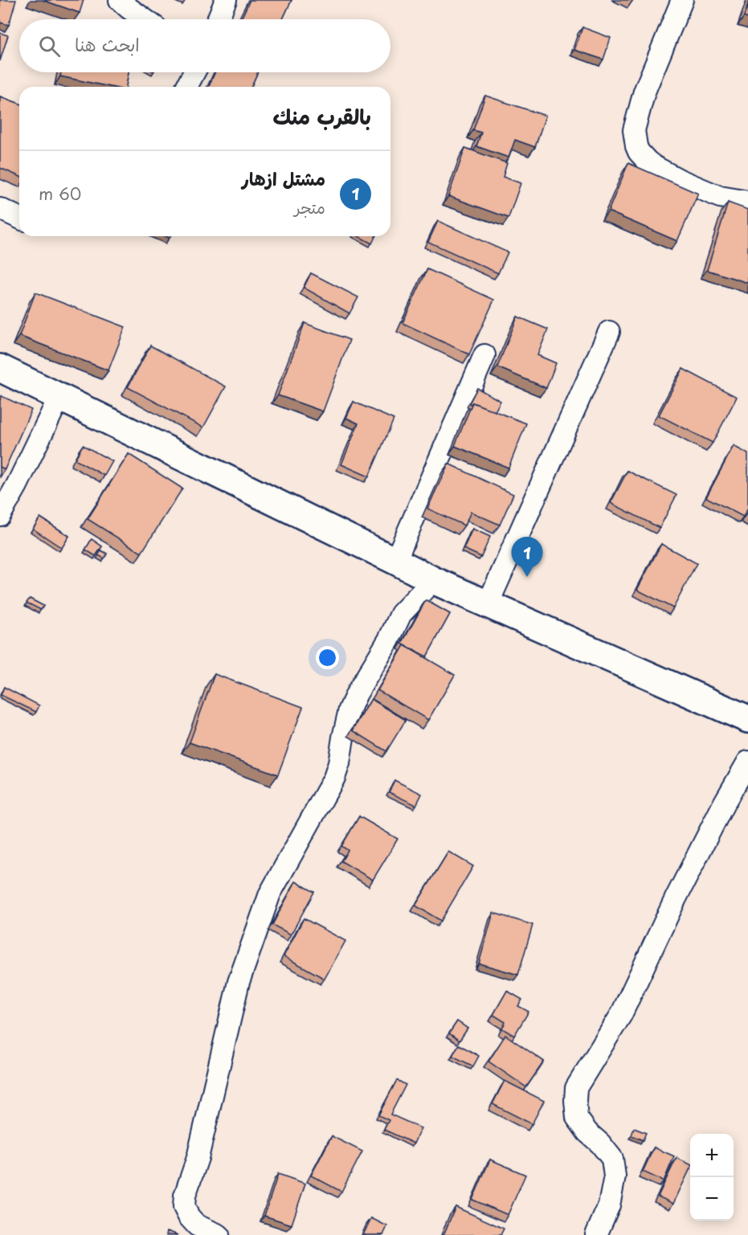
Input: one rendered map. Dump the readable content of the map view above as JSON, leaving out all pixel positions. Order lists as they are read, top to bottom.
{
  "page": {
    "search": "ابحث هنا",
    "heading": "بالقرب منك",
    "list": [
      {
        "mark": "1",
        "name": "مشتل ازهار",
        "note": "متجر",
        "value": "60 m"
      }
    ],
    "pins": "1",
    "map_buttons": ["+", "−"]
  }
}
